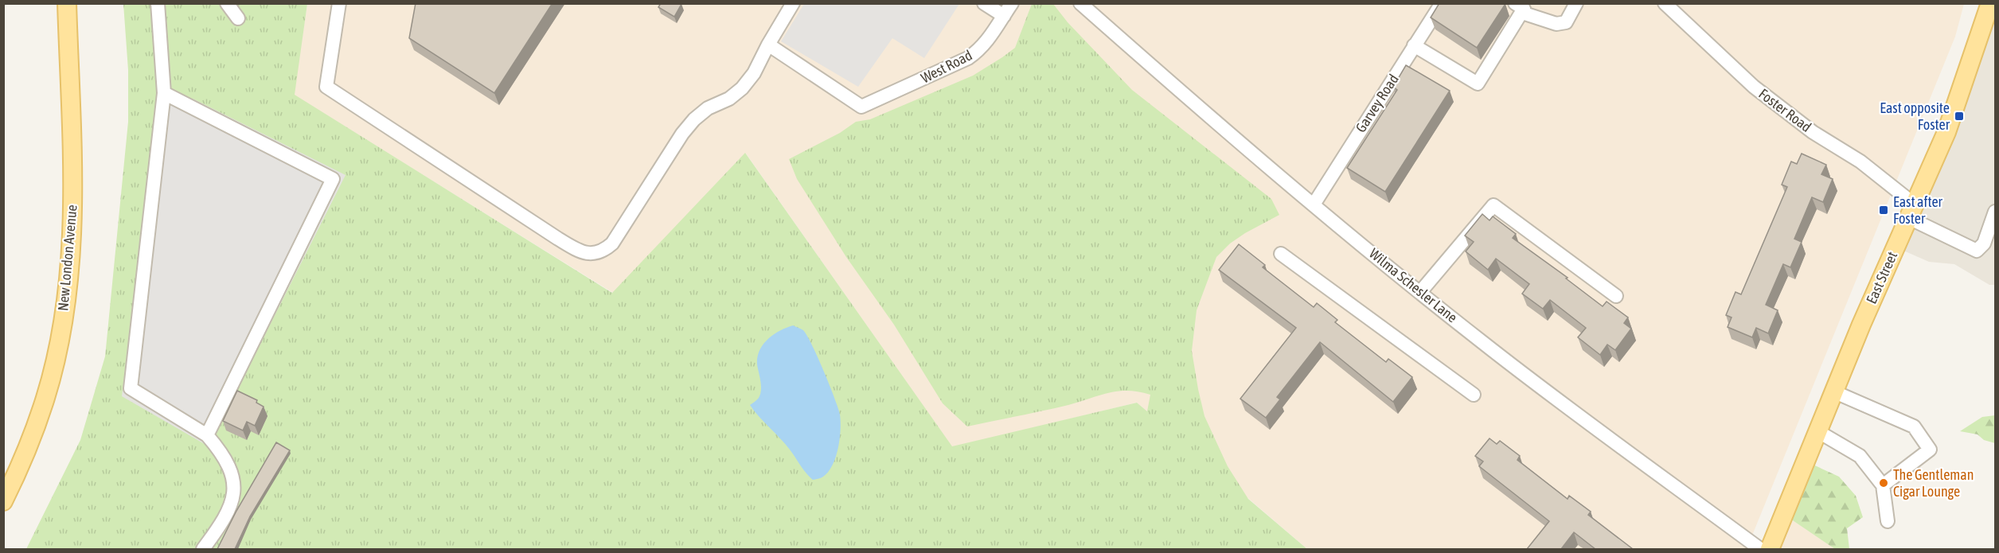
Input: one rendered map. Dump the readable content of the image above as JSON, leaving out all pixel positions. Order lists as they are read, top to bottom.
{
  "streets": {
    "main road": ["New London Avenue", "East Street"],
    "street": [
      "West Road",
      "Garvey Road",
      "Foster Road",
      "Wilma Schesler Lane"
    ]
  },
  "crossings": [
    ["Garvey Road", "Wilma Schesler Lane"],
    ["Foster Road", "East Street"]
  ],
  "places": {
    "transit": ["East opposite Foster", "East after Foster"],
    "other": ["The Gentleman Cigar Lounge"]
  }
}
